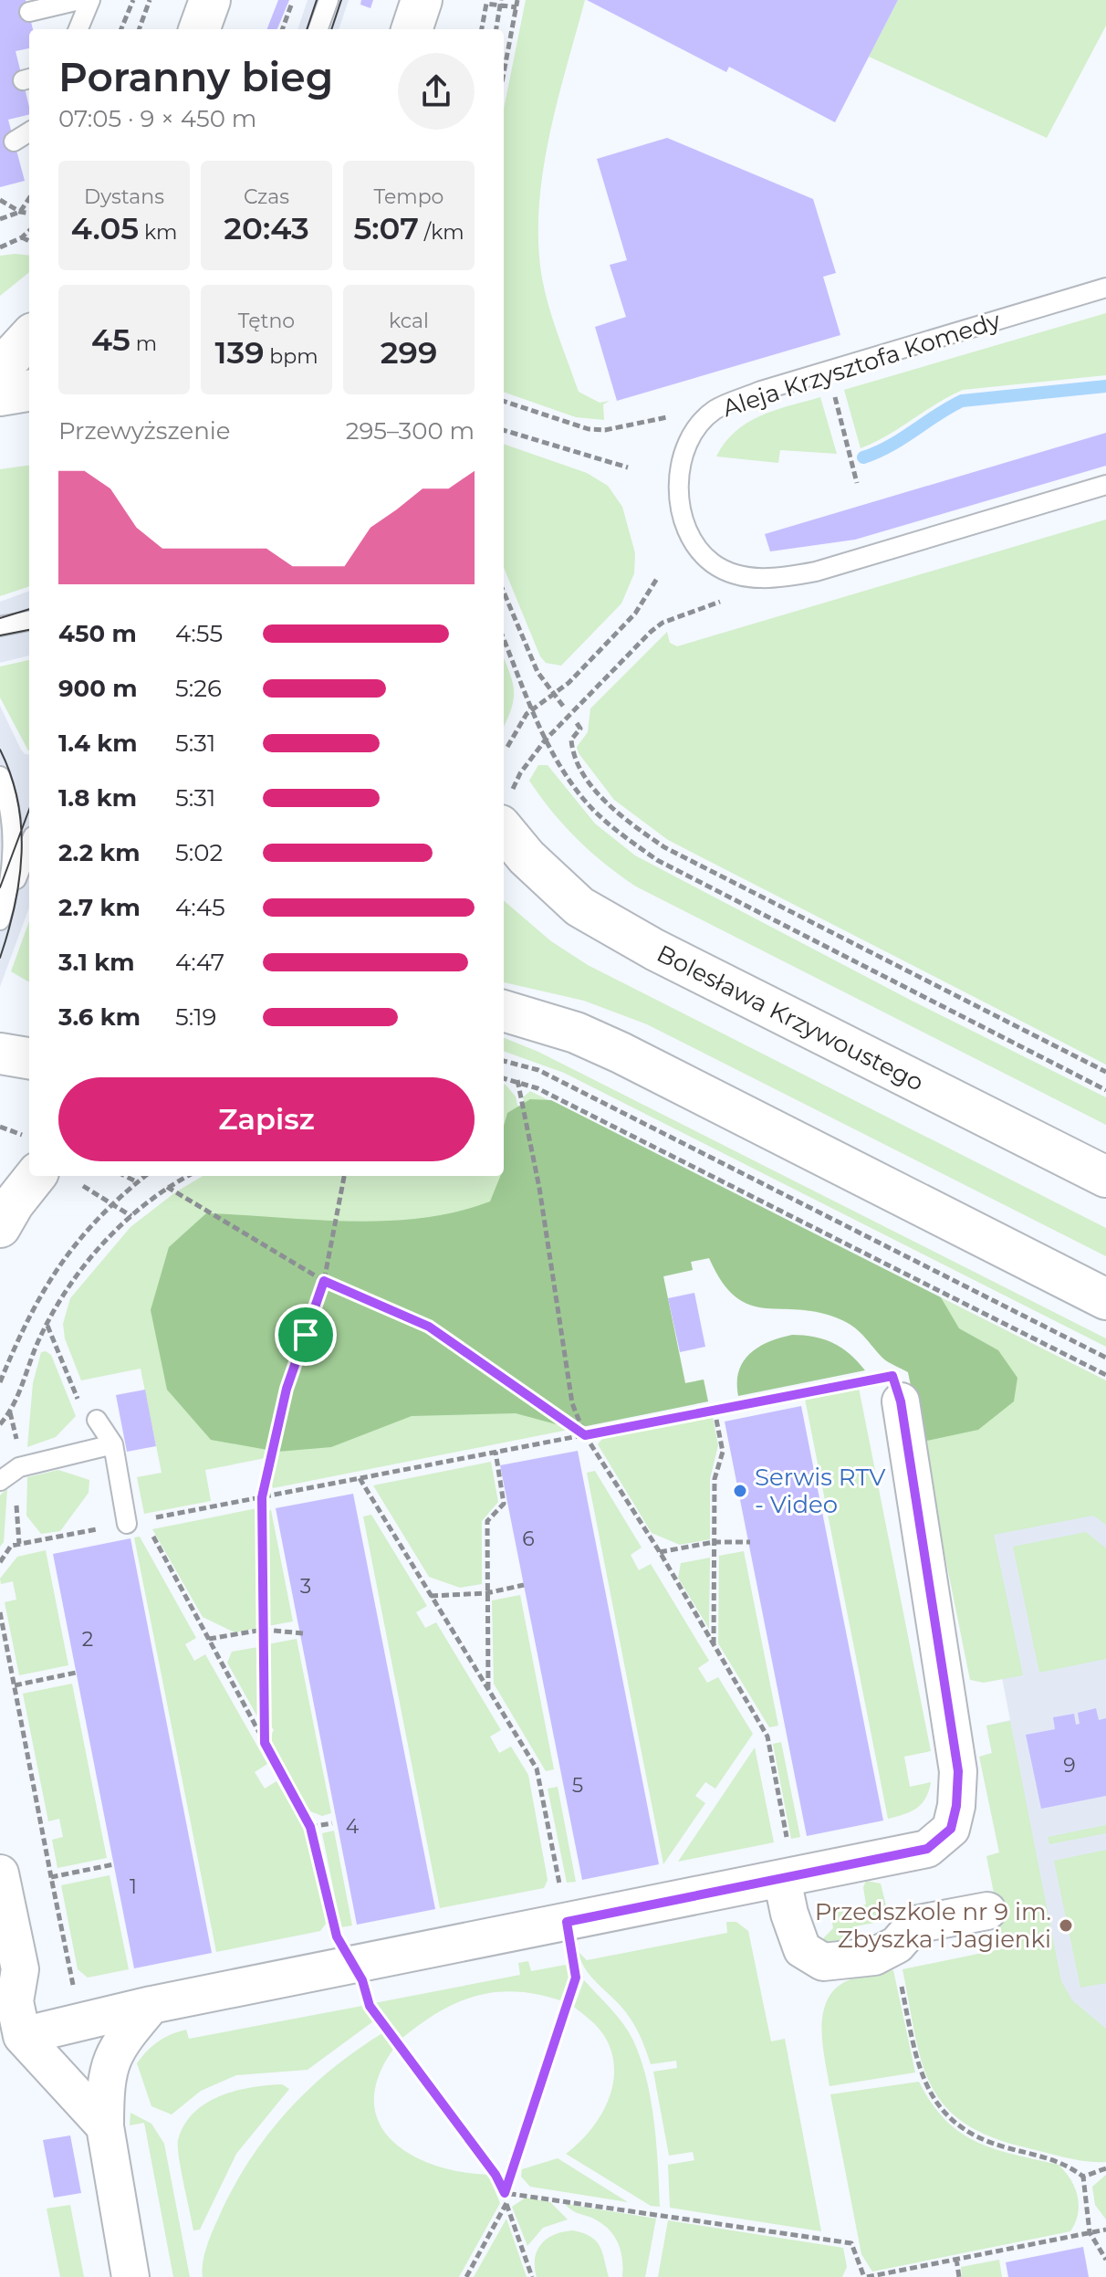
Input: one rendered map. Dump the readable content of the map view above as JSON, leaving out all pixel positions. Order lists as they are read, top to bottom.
{
  "streets": {
    "main road": ["Bolesława Krzywoustego"],
    "lane": ["Aleja Krzysztofa Komedy"]
  },
  "places": ["Serwis RTV - Video", "Przedszkole nr 9 im. Zbyszka i Jagienki"],
  "house_numbers": [
    "6",
    "3",
    "2",
    "9",
    "5",
    "4",
    "1"
  ],
  "page": {
    "heading": ["Poranny bieg", "07:05 · 9 × 450 m"],
    "stats": [
      ["Dystans", "4.05 km"],
      ["Czas", "20:43"],
      ["Tempo", "5:07 /km"],
      ["45 m"],
      ["Tętno", "139 bpm"],
      ["kcal", "299"]
    ],
    "chart": ["Przewyższenie", "295–300 m"],
    "list": [
      {
        "name": "450 m",
        "note": "4:55"
      },
      {
        "name": "900 m",
        "note": "5:26"
      },
      {
        "name": "1.4 km",
        "note": "5:31"
      },
      {
        "name": "1.8 km",
        "note": "5:31"
      },
      {
        "name": "2.2 km",
        "note": "5:02"
      },
      {
        "name": "2.7 km",
        "note": "4:45"
      },
      {
        "name": "3.1 km",
        "note": "4:47"
      },
      {
        "name": "3.6 km",
        "note": "5:19"
      }
    ],
    "buttons": "Zapisz"
  }
}
